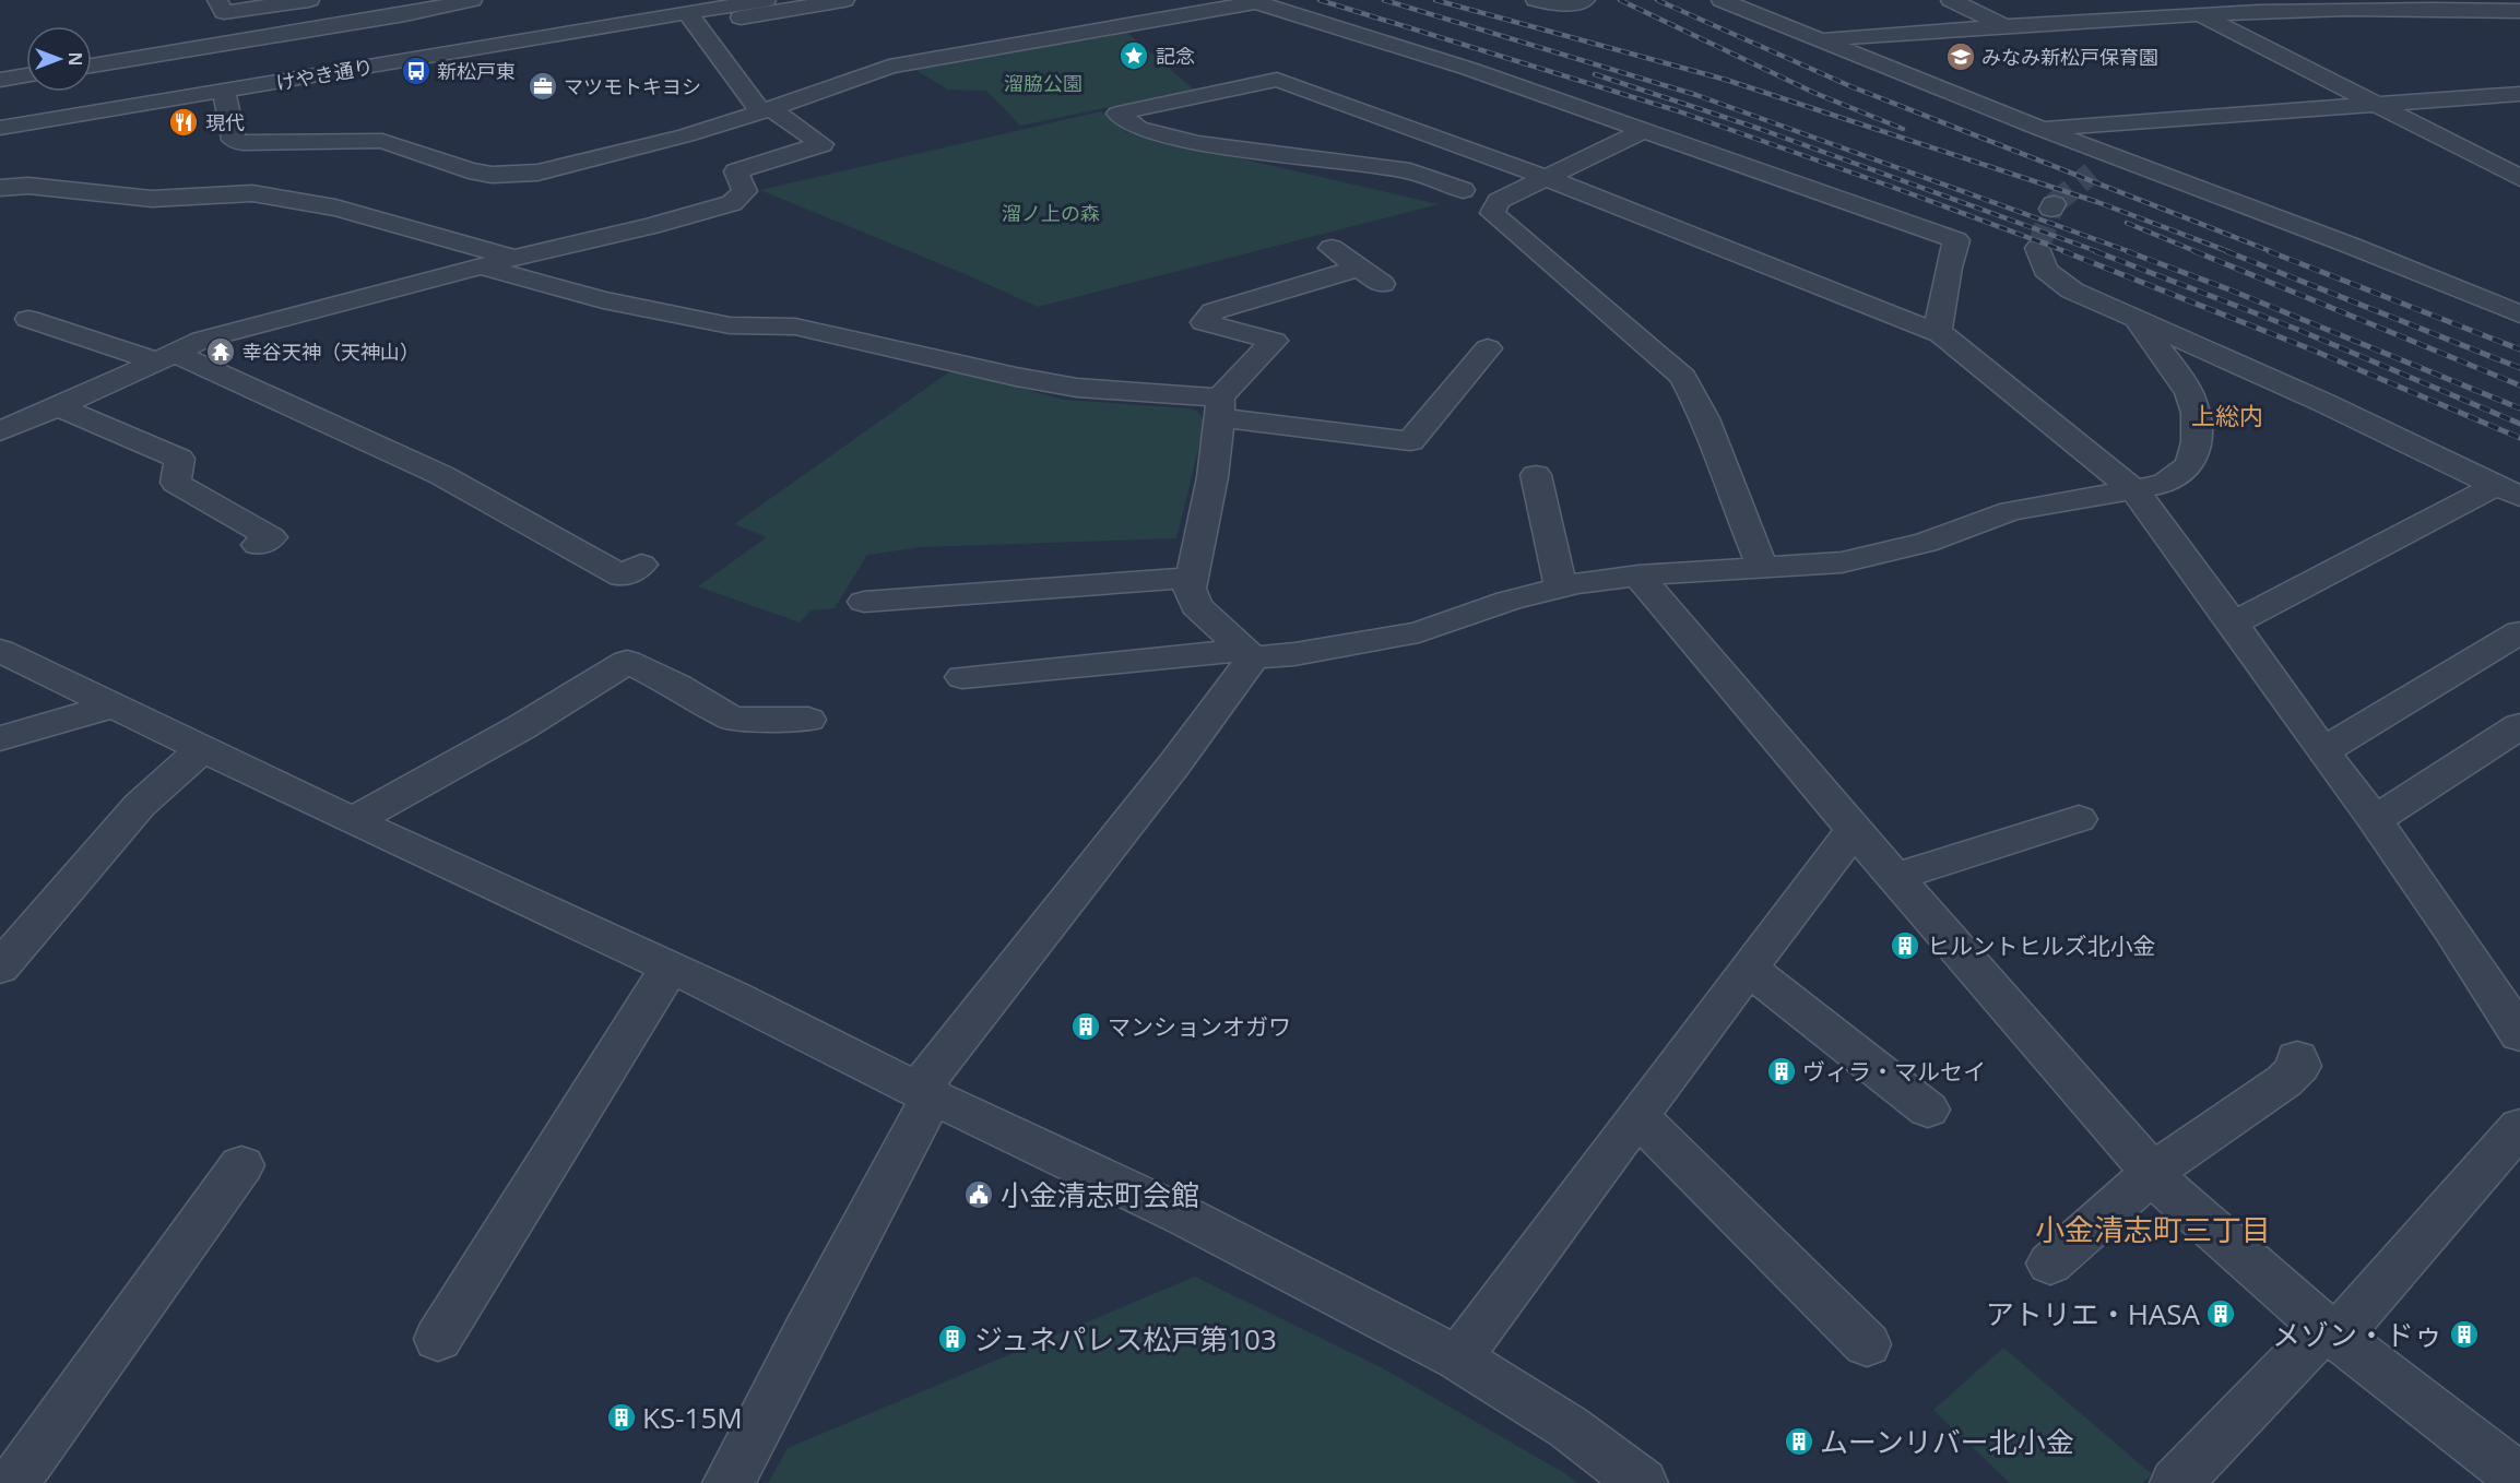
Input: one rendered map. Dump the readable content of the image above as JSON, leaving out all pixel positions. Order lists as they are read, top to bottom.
{
  "streets": {
    "street": ["けやき通り"]
  },
  "districts": ["上総内", "小金清志町三丁目"],
  "parks": ["溜脇公園", "溜ノ上の森"],
  "places": {
    "place": ["記念"],
    "school or university": ["みなみ新松戸保育園"],
    "bus stop": ["新松戸東"],
    "office": ["マツモトキヨシ"],
    "restaurant": ["現代"],
    "temple": ["幸谷天神（天神山）"],
    "building": [
      "ヒルントヒルズ北小金",
      "マンションオガワ",
      "ヴィラ・マルセイ",
      "アトリエ・HASA",
      "メゾン・ドゥ",
      "ジュネパレス松戸第103",
      "KS-15M",
      "ムーンリバー北小金"
    ],
    "public building": ["小金清志町会館"]
  },
  "north": "right"
}
